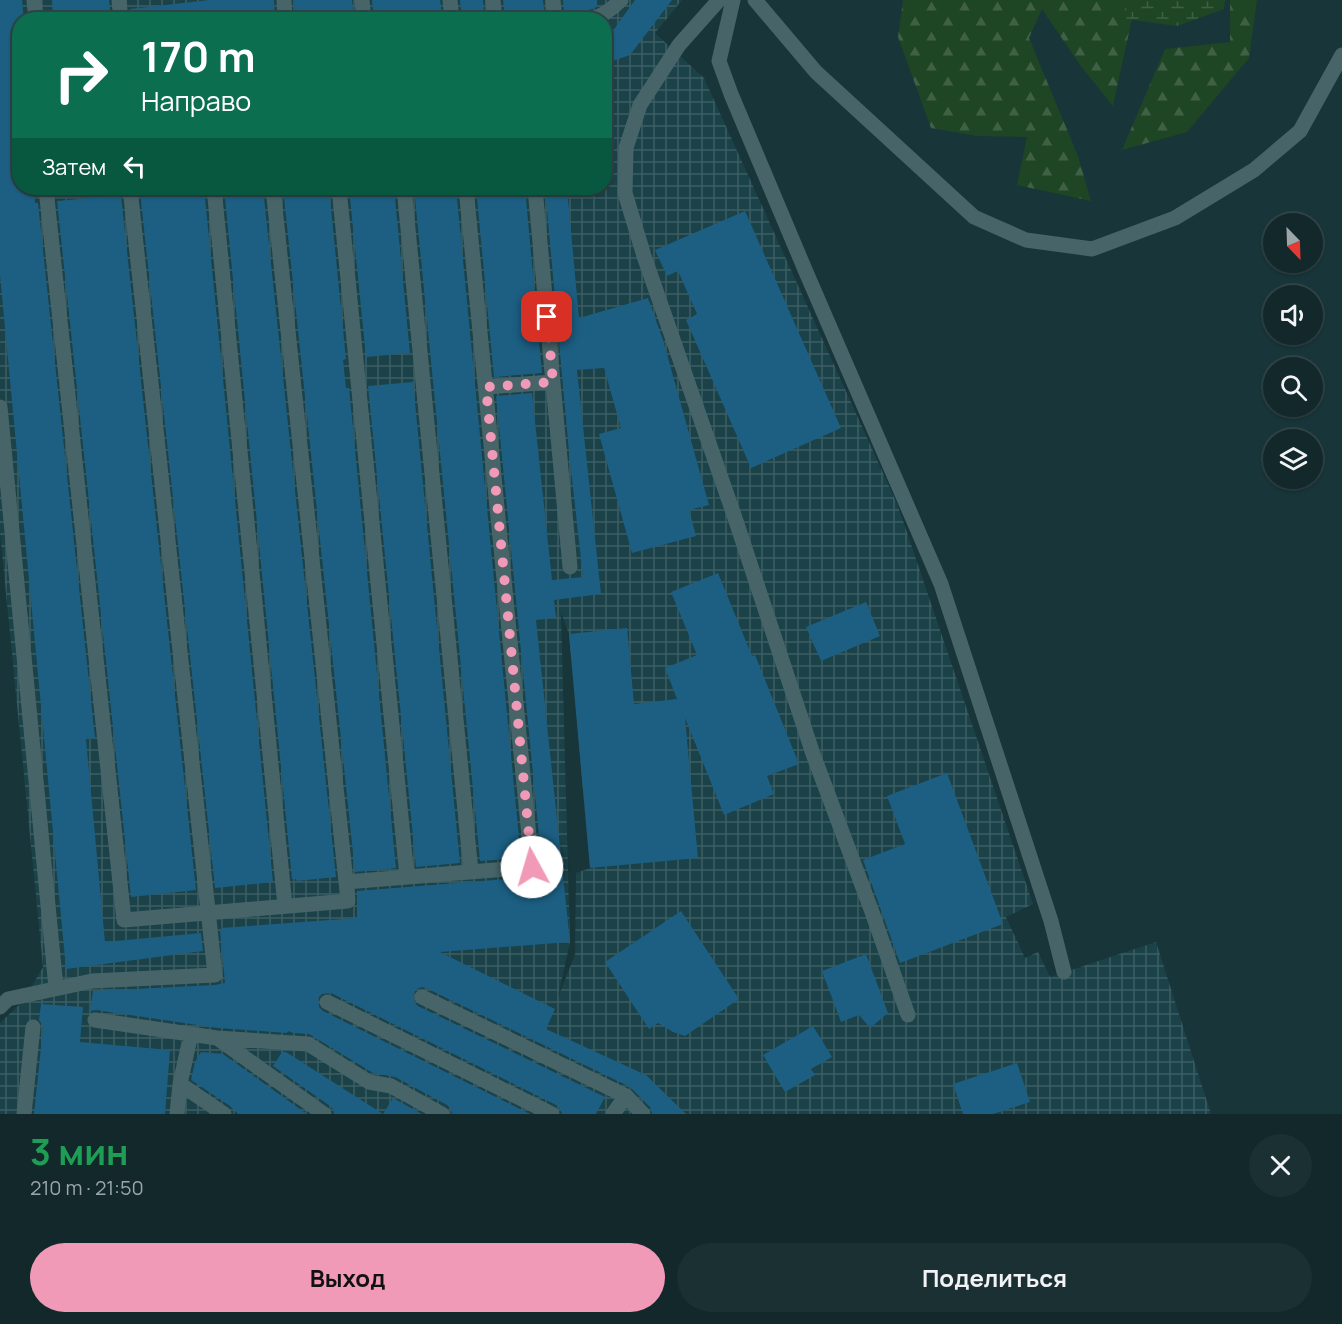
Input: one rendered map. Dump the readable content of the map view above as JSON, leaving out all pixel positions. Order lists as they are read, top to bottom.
{
  "north": "bottom right",
  "page": {
    "turn": ["170 m", "Направо"],
    "then": "Затем",
    "heading": ["3 мин", "210 m · 21:50"],
    "buttons": ["Выход", "Поделиться"]
  }
}
